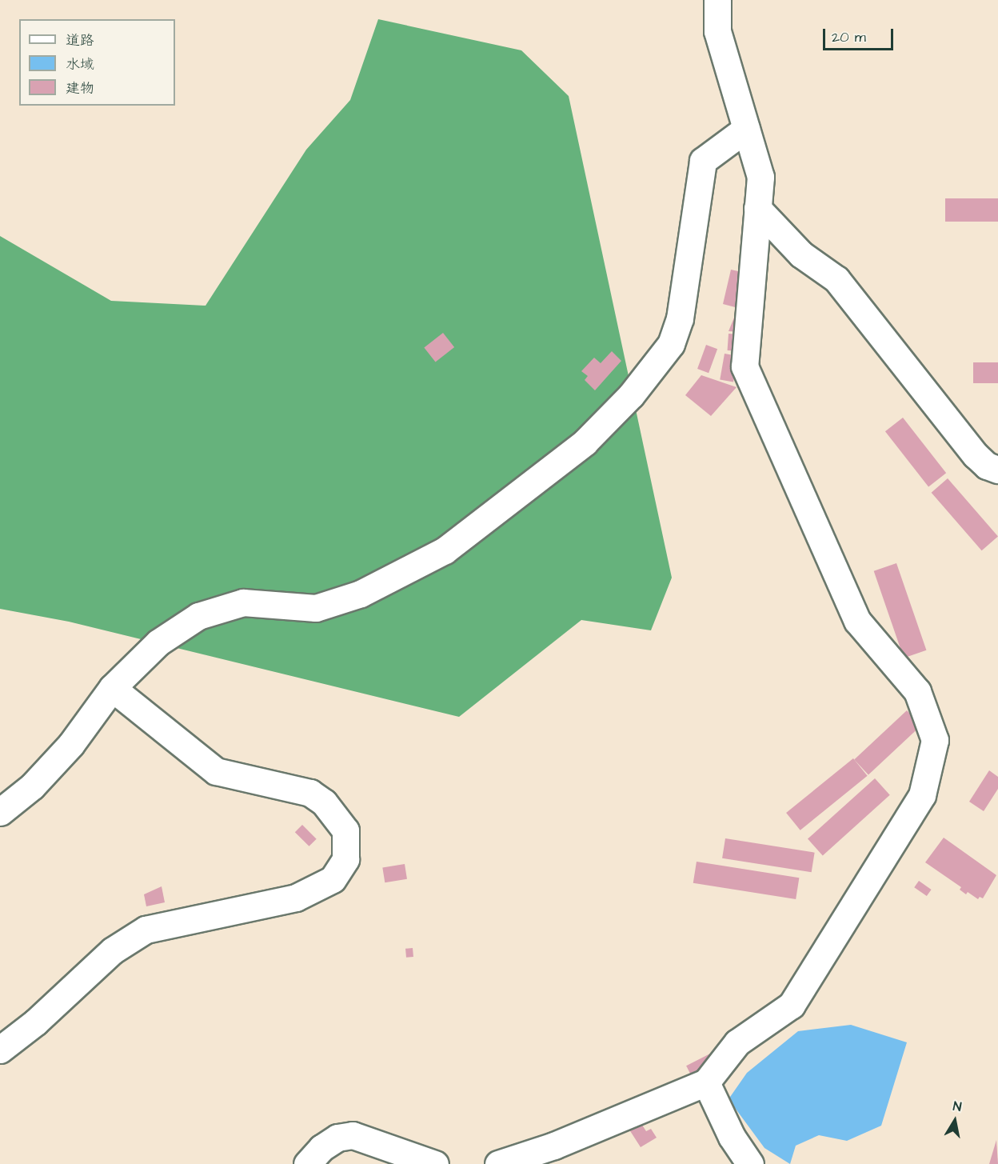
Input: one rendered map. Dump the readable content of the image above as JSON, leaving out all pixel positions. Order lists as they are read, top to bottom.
{
  "legend": ["道路", "水域", "建物"],
  "scale_bar": "20 m",
  "north": "top"
}
